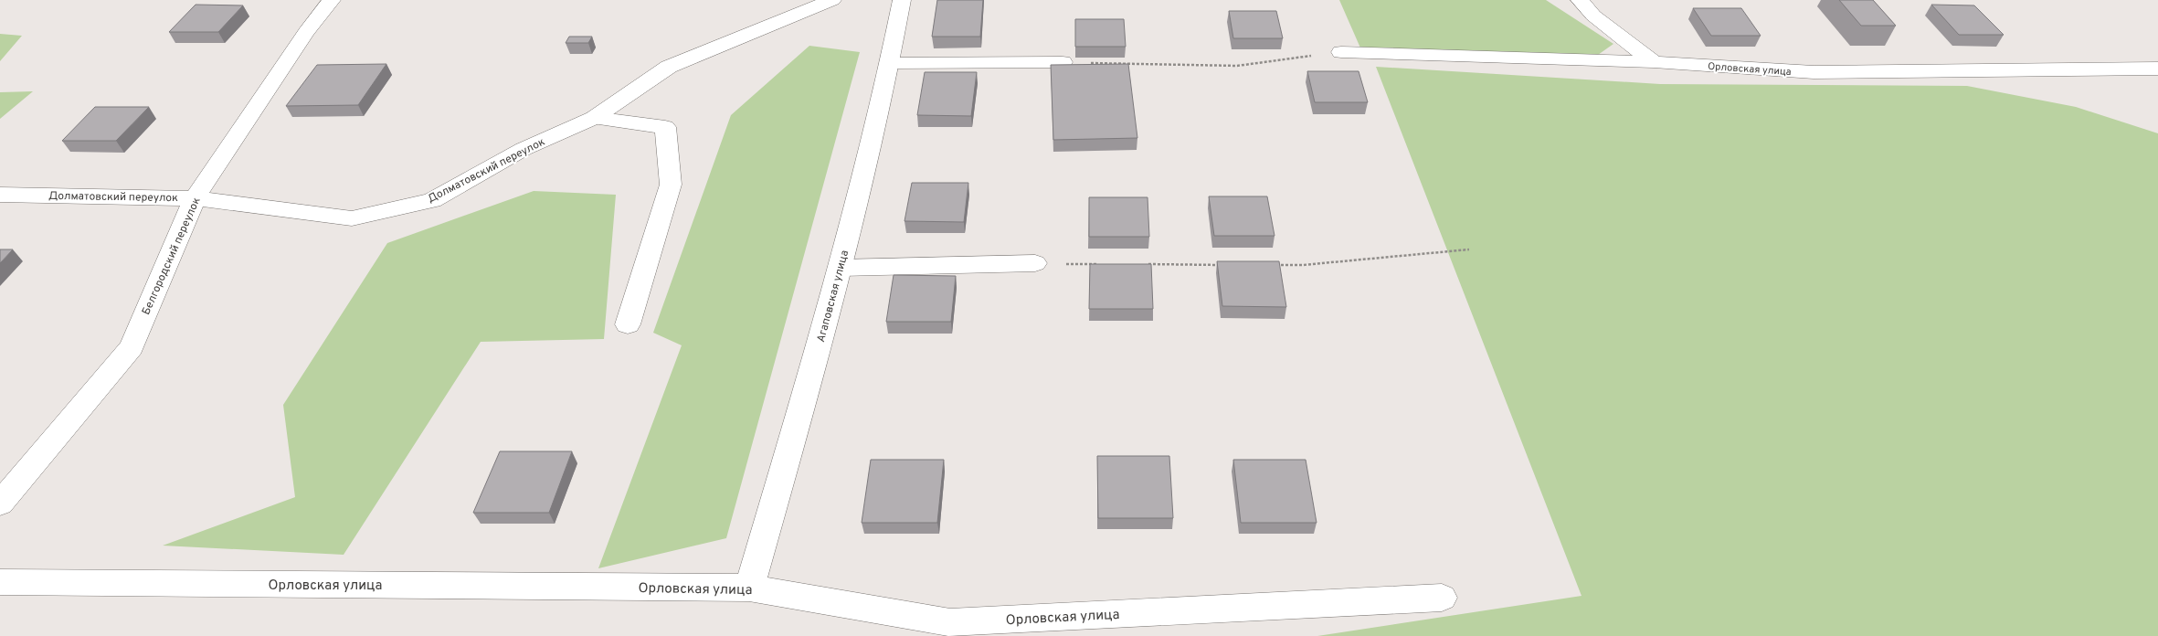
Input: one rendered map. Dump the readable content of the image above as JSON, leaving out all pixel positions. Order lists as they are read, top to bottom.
{
  "streets": {
    "street": [
      "Орловская улица",
      "Долматовский переулок",
      "Белгородский переулок",
      "Агаповская улица"
    ]
  },
  "crossings": [
    ["Орловская улица", "Агаповская улица"],
    ["Долматовский переулок", "Белгородский переулок"]
  ]
}
